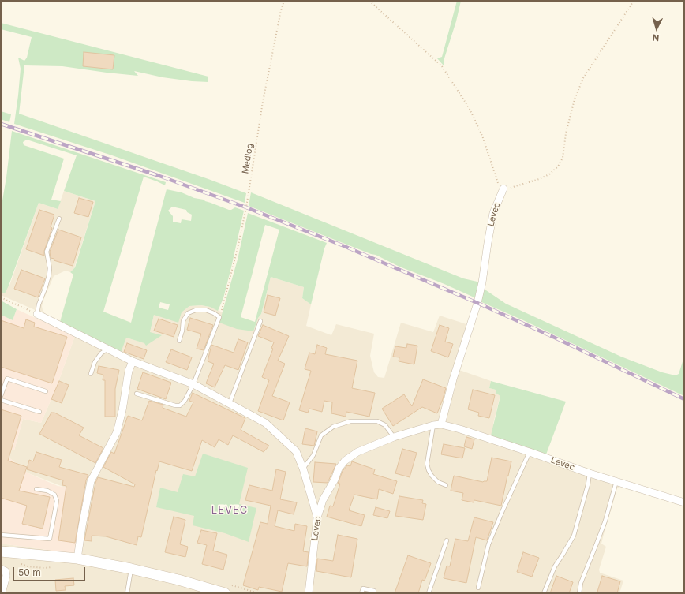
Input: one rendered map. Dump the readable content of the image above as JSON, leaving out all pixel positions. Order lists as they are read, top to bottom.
{
  "streets": {
    "street": ["Levec"],
    "path": ["Medlog"]
  },
  "districts": ["LEVEC"],
  "scale_bar": "50 m",
  "north": "bottom"
}
